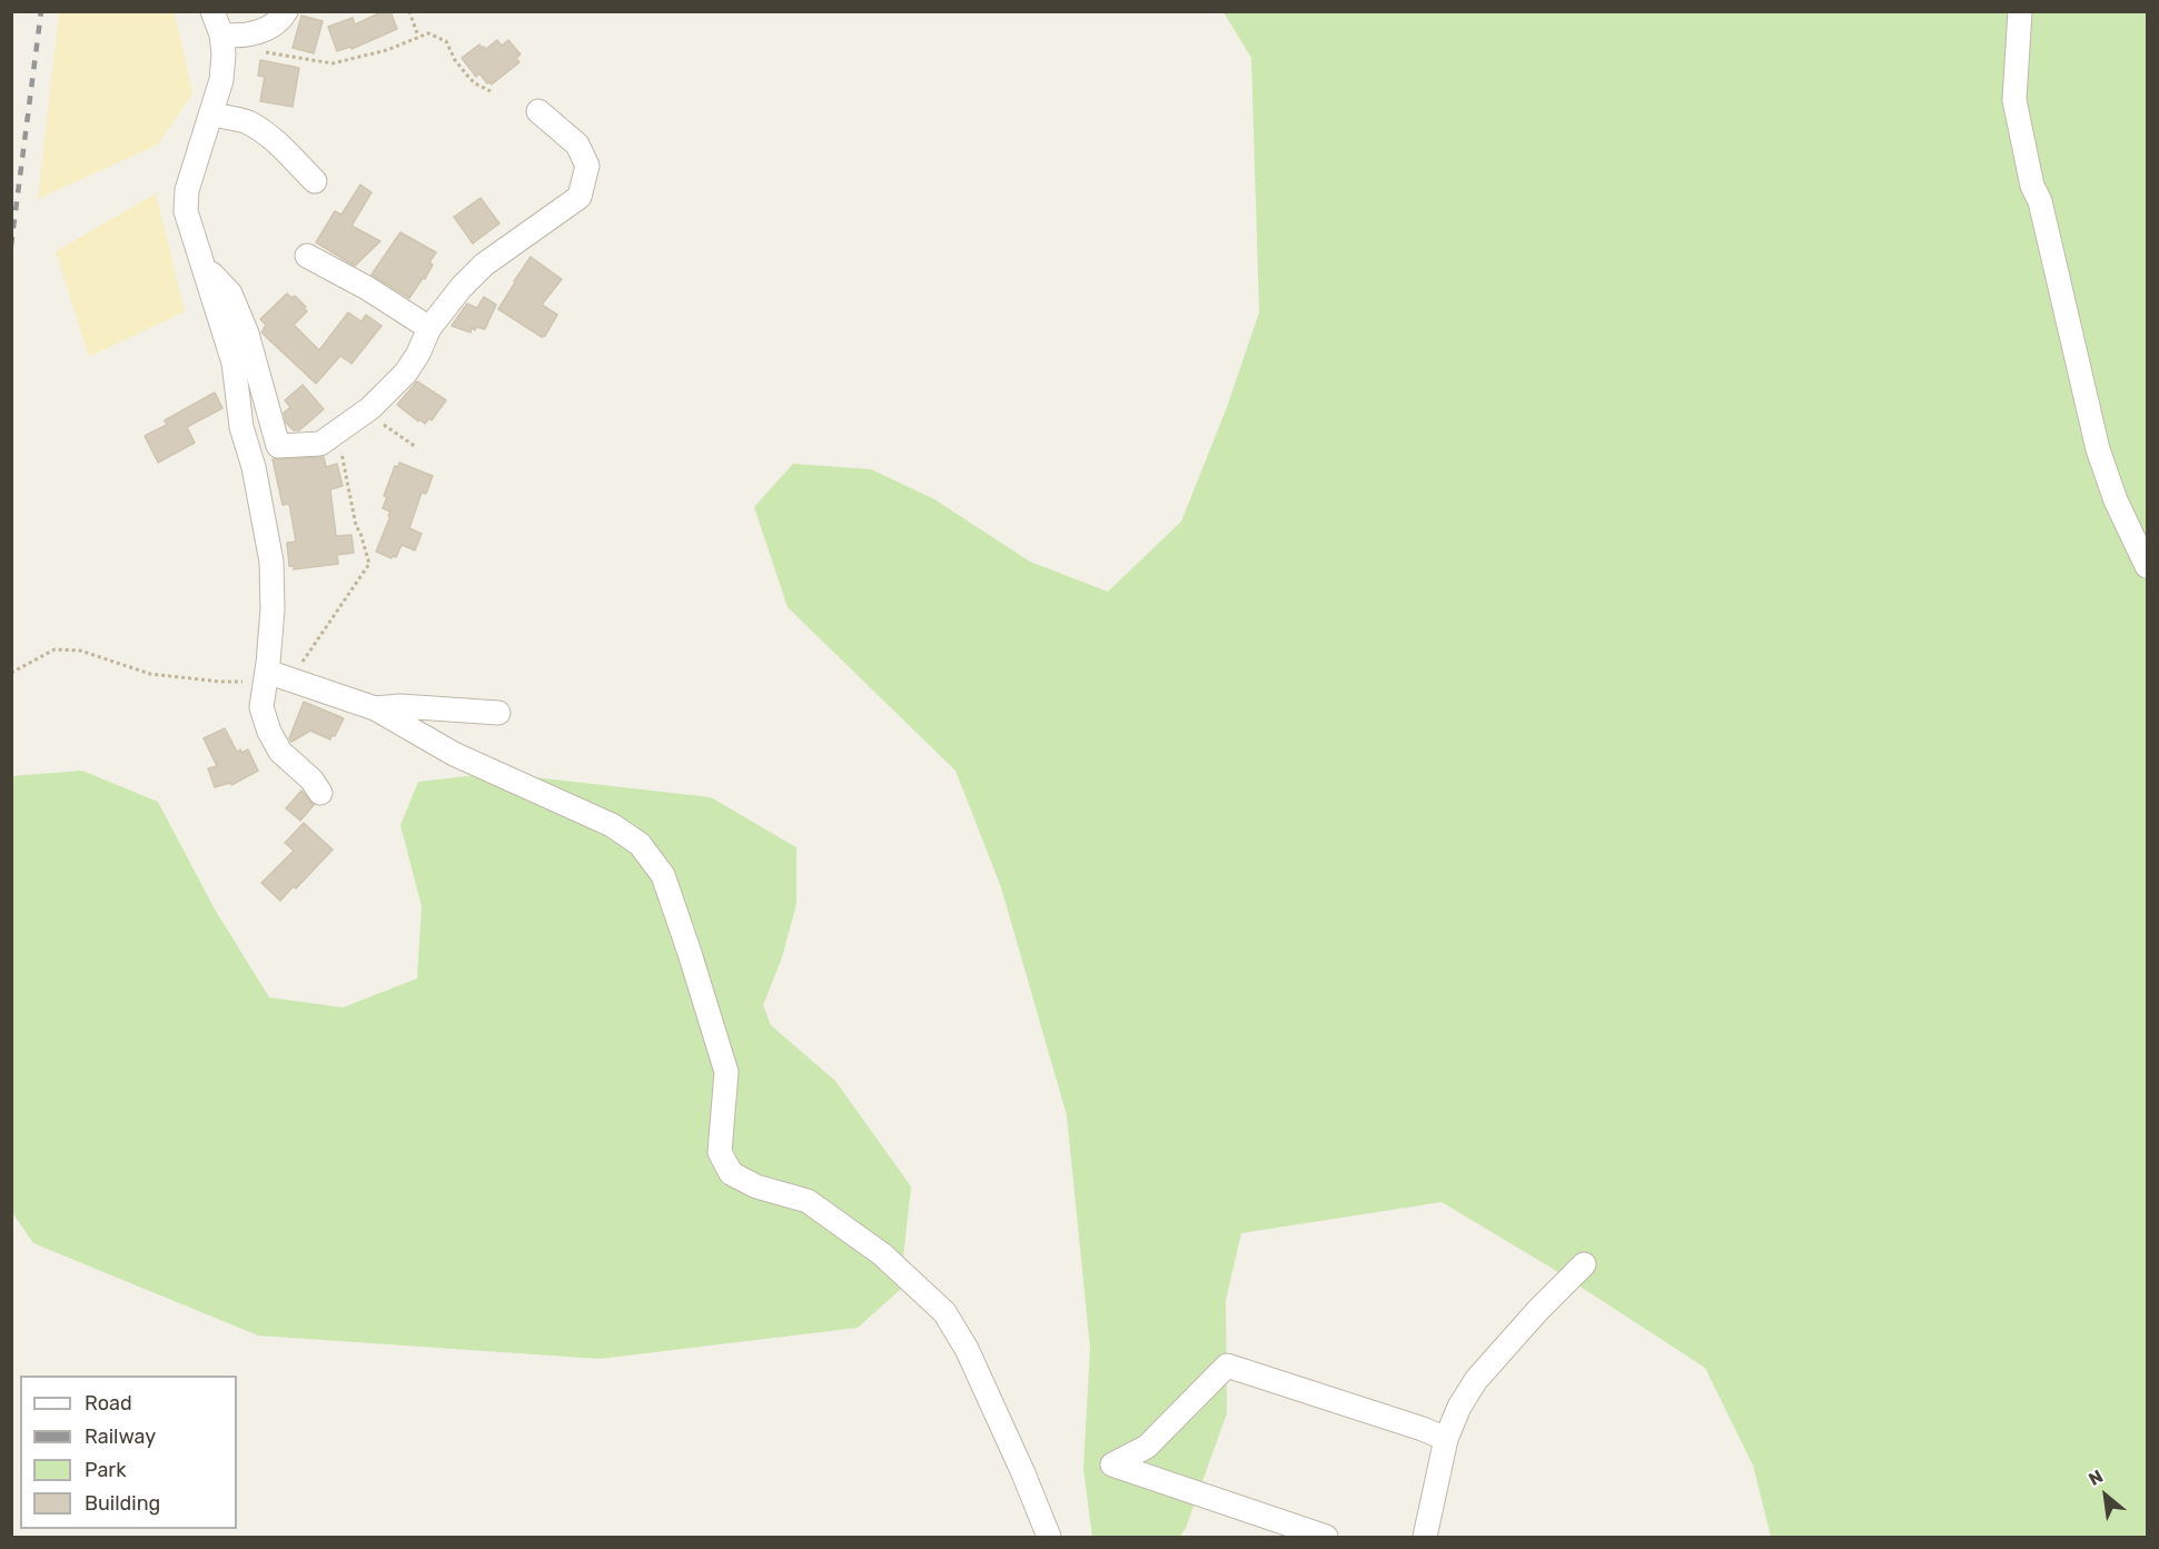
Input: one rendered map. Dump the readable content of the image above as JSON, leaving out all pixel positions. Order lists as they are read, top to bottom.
{
  "legend": [
    "Road",
    "Railway",
    "Park",
    "Building"
  ],
  "north": "top left"
}
